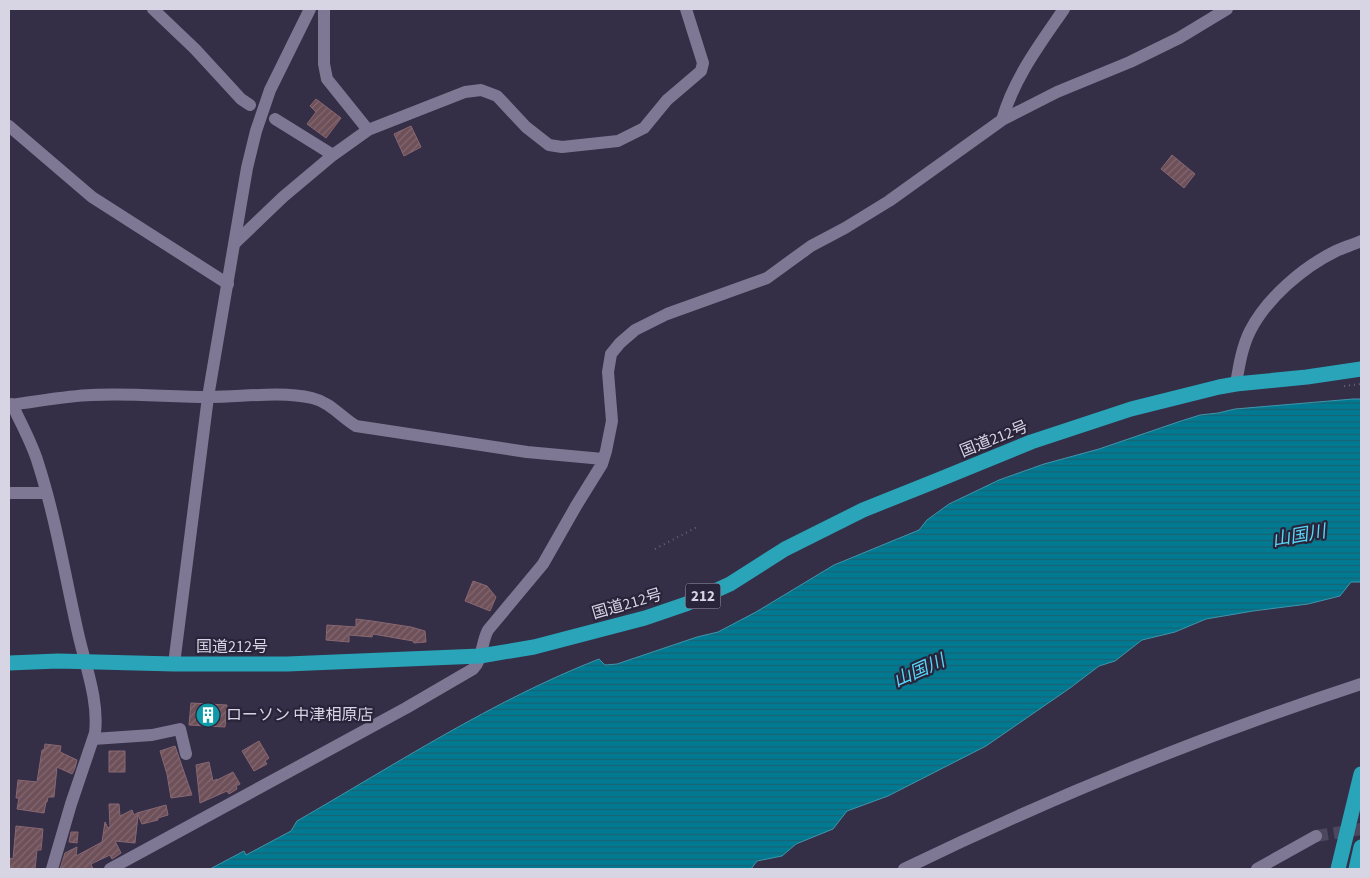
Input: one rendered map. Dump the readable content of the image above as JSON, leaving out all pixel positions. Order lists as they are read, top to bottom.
{
  "streets": {
    "highway": ["国道212号", "212"]
  },
  "water": ["山国川"],
  "places": {
    "building": ["ローソン 中津相原店"]
  }
}
